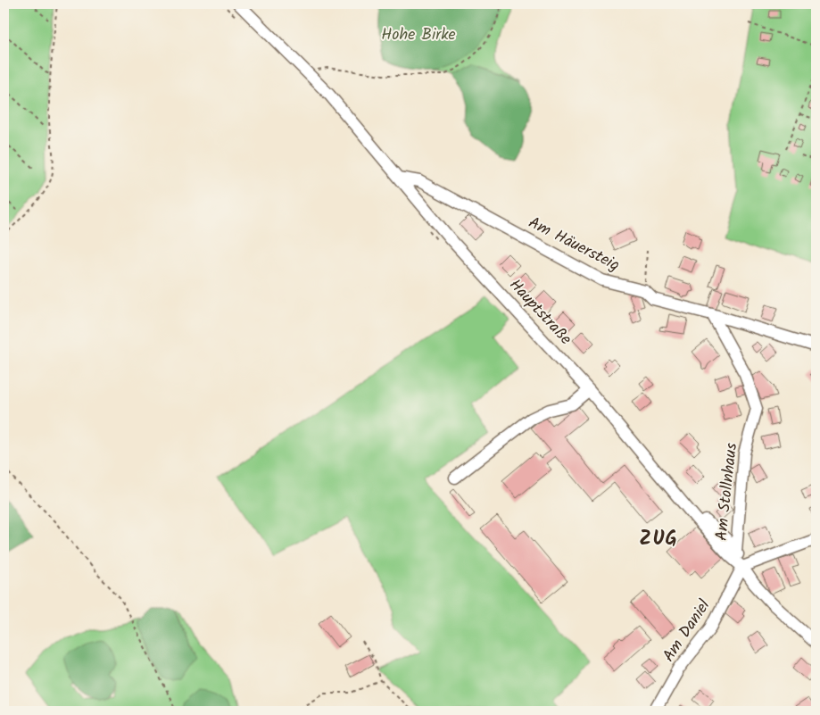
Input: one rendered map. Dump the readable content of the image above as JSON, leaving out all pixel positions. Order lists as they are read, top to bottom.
{
  "streets": {
    "street": [
      "Am Häuersteig",
      "Hauptstraße",
      "Am Stollnhaus",
      "Am Daniel"
    ]
  },
  "crossings": [
    ["Am Häuersteig", "Hauptstraße"],
    ["Am Häuersteig", "Am Stollnhaus"],
    ["Hauptstraße", "Am Daniel"]
  ],
  "districts": ["ZUG"],
  "parks": ["Hohe Birke"]
}
